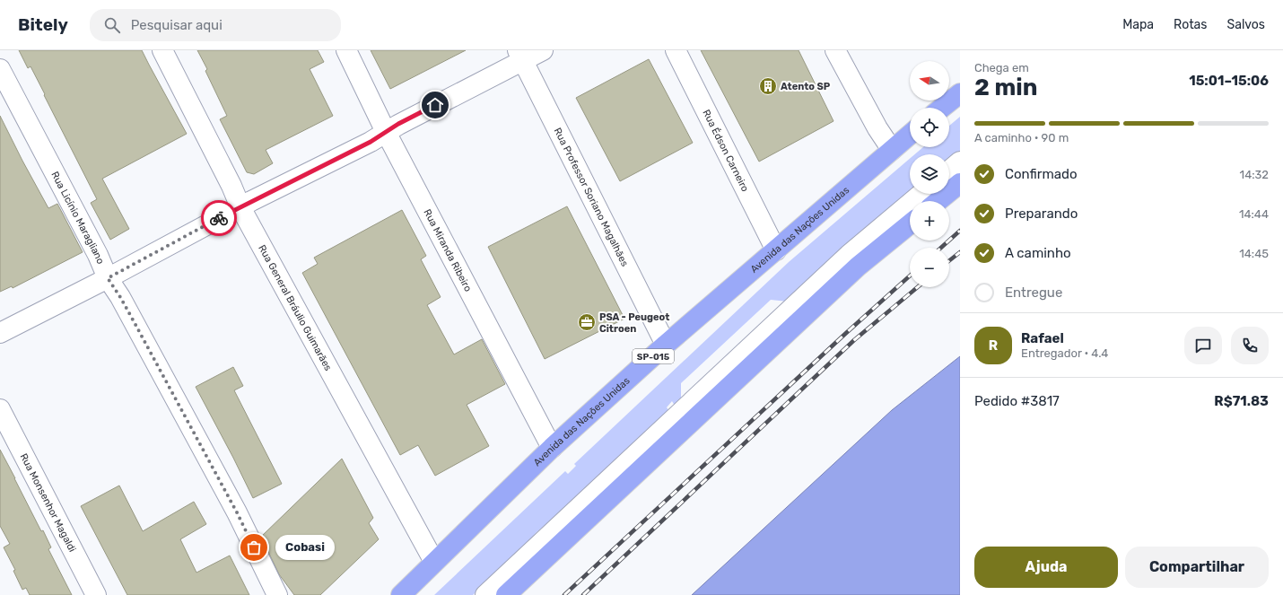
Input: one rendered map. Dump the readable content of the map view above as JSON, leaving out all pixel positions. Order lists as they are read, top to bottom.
{
  "streets": {
    "highway": ["Avenida das Nações Unidas", "SP-015"],
    "street": [
      "Rua Édson Carneiro",
      "Rua Professor Soriano Magalhães",
      "Rua Licínio Maragliano",
      "Rua Miranda Ribeiro",
      "Rua General Bráulio Guimarães",
      "Rua Monsenhor Magaldi"
    ]
  },
  "crossings": [
    ["Rua Édson Carneiro", "Avenida das Nações Unidas"],
    ["Rua Professor Soriano Magalhães", "Avenida das Nações Unidas"],
    ["Avenida das Nações Unidas", "Rua Miranda Ribeiro"],
    ["Avenida das Nações Unidas", "Rua General Bráulio Guimarães"]
  ],
  "places": {
    "building": ["Atento SP"],
    "office": ["PSA - Peugeot Citroen"],
    "other": ["Cobasi"]
  },
  "north": "left",
  "page": {
    "header": "Bitely",
    "search": "Pesquisar aqui",
    "nav": ["Mapa", "Rotas", "Salvos"],
    "heading": ["2 min", "Chega em", "15:01–15:06"],
    "panel": [
      "Rafael",
      "Entregador · 4.4",
      "Pedido #3817",
      "R$71.83"
    ],
    "map_buttons": ["+", "−"],
    "bar": "A caminho · 90 m",
    "list": [
      ["Confirmado", "14:32"],
      ["Preparando", "14:44"],
      ["A caminho", "14:45"],
      "Entregue"
    ],
    "round": "R",
    "bubble": "Cobasi",
    "buttons": ["Ajuda", "Compartilhar"]
  }
}
